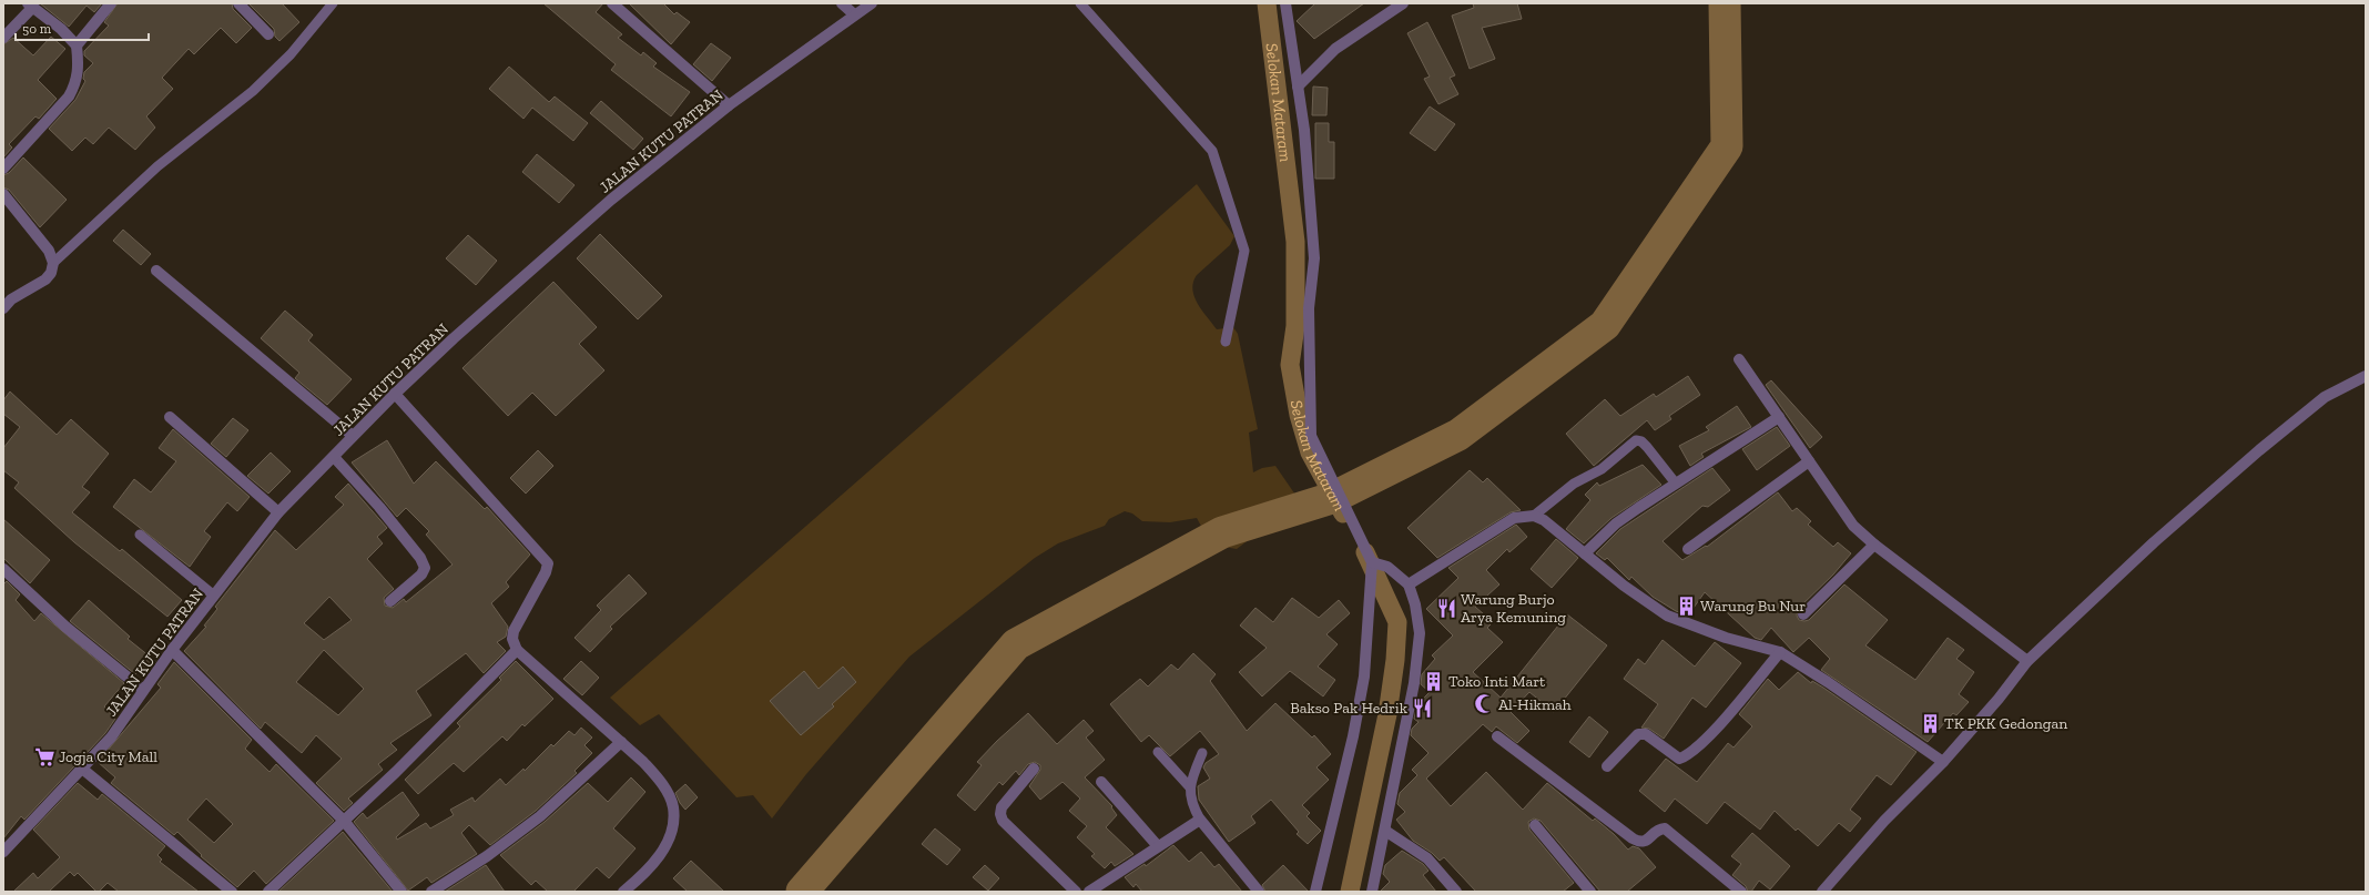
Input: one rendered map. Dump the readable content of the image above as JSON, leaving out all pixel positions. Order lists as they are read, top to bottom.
{
  "streets": {
    "street": ["JALAN KUTU PATRAN"]
  },
  "water": ["Selokan Mataram"],
  "places": {
    "building": ["Warung Bu Nur", "Toko Inti Mart", "TK PKK Gedongan"],
    "restaurant": ["Warung Burjo Arya Kemuning", "Bakso Pak Hedrik"],
    "mosque": ["Al-Hikmah"],
    "supermarket": ["Jogja City Mall"]
  },
  "scale_bar": "50 m"
}
